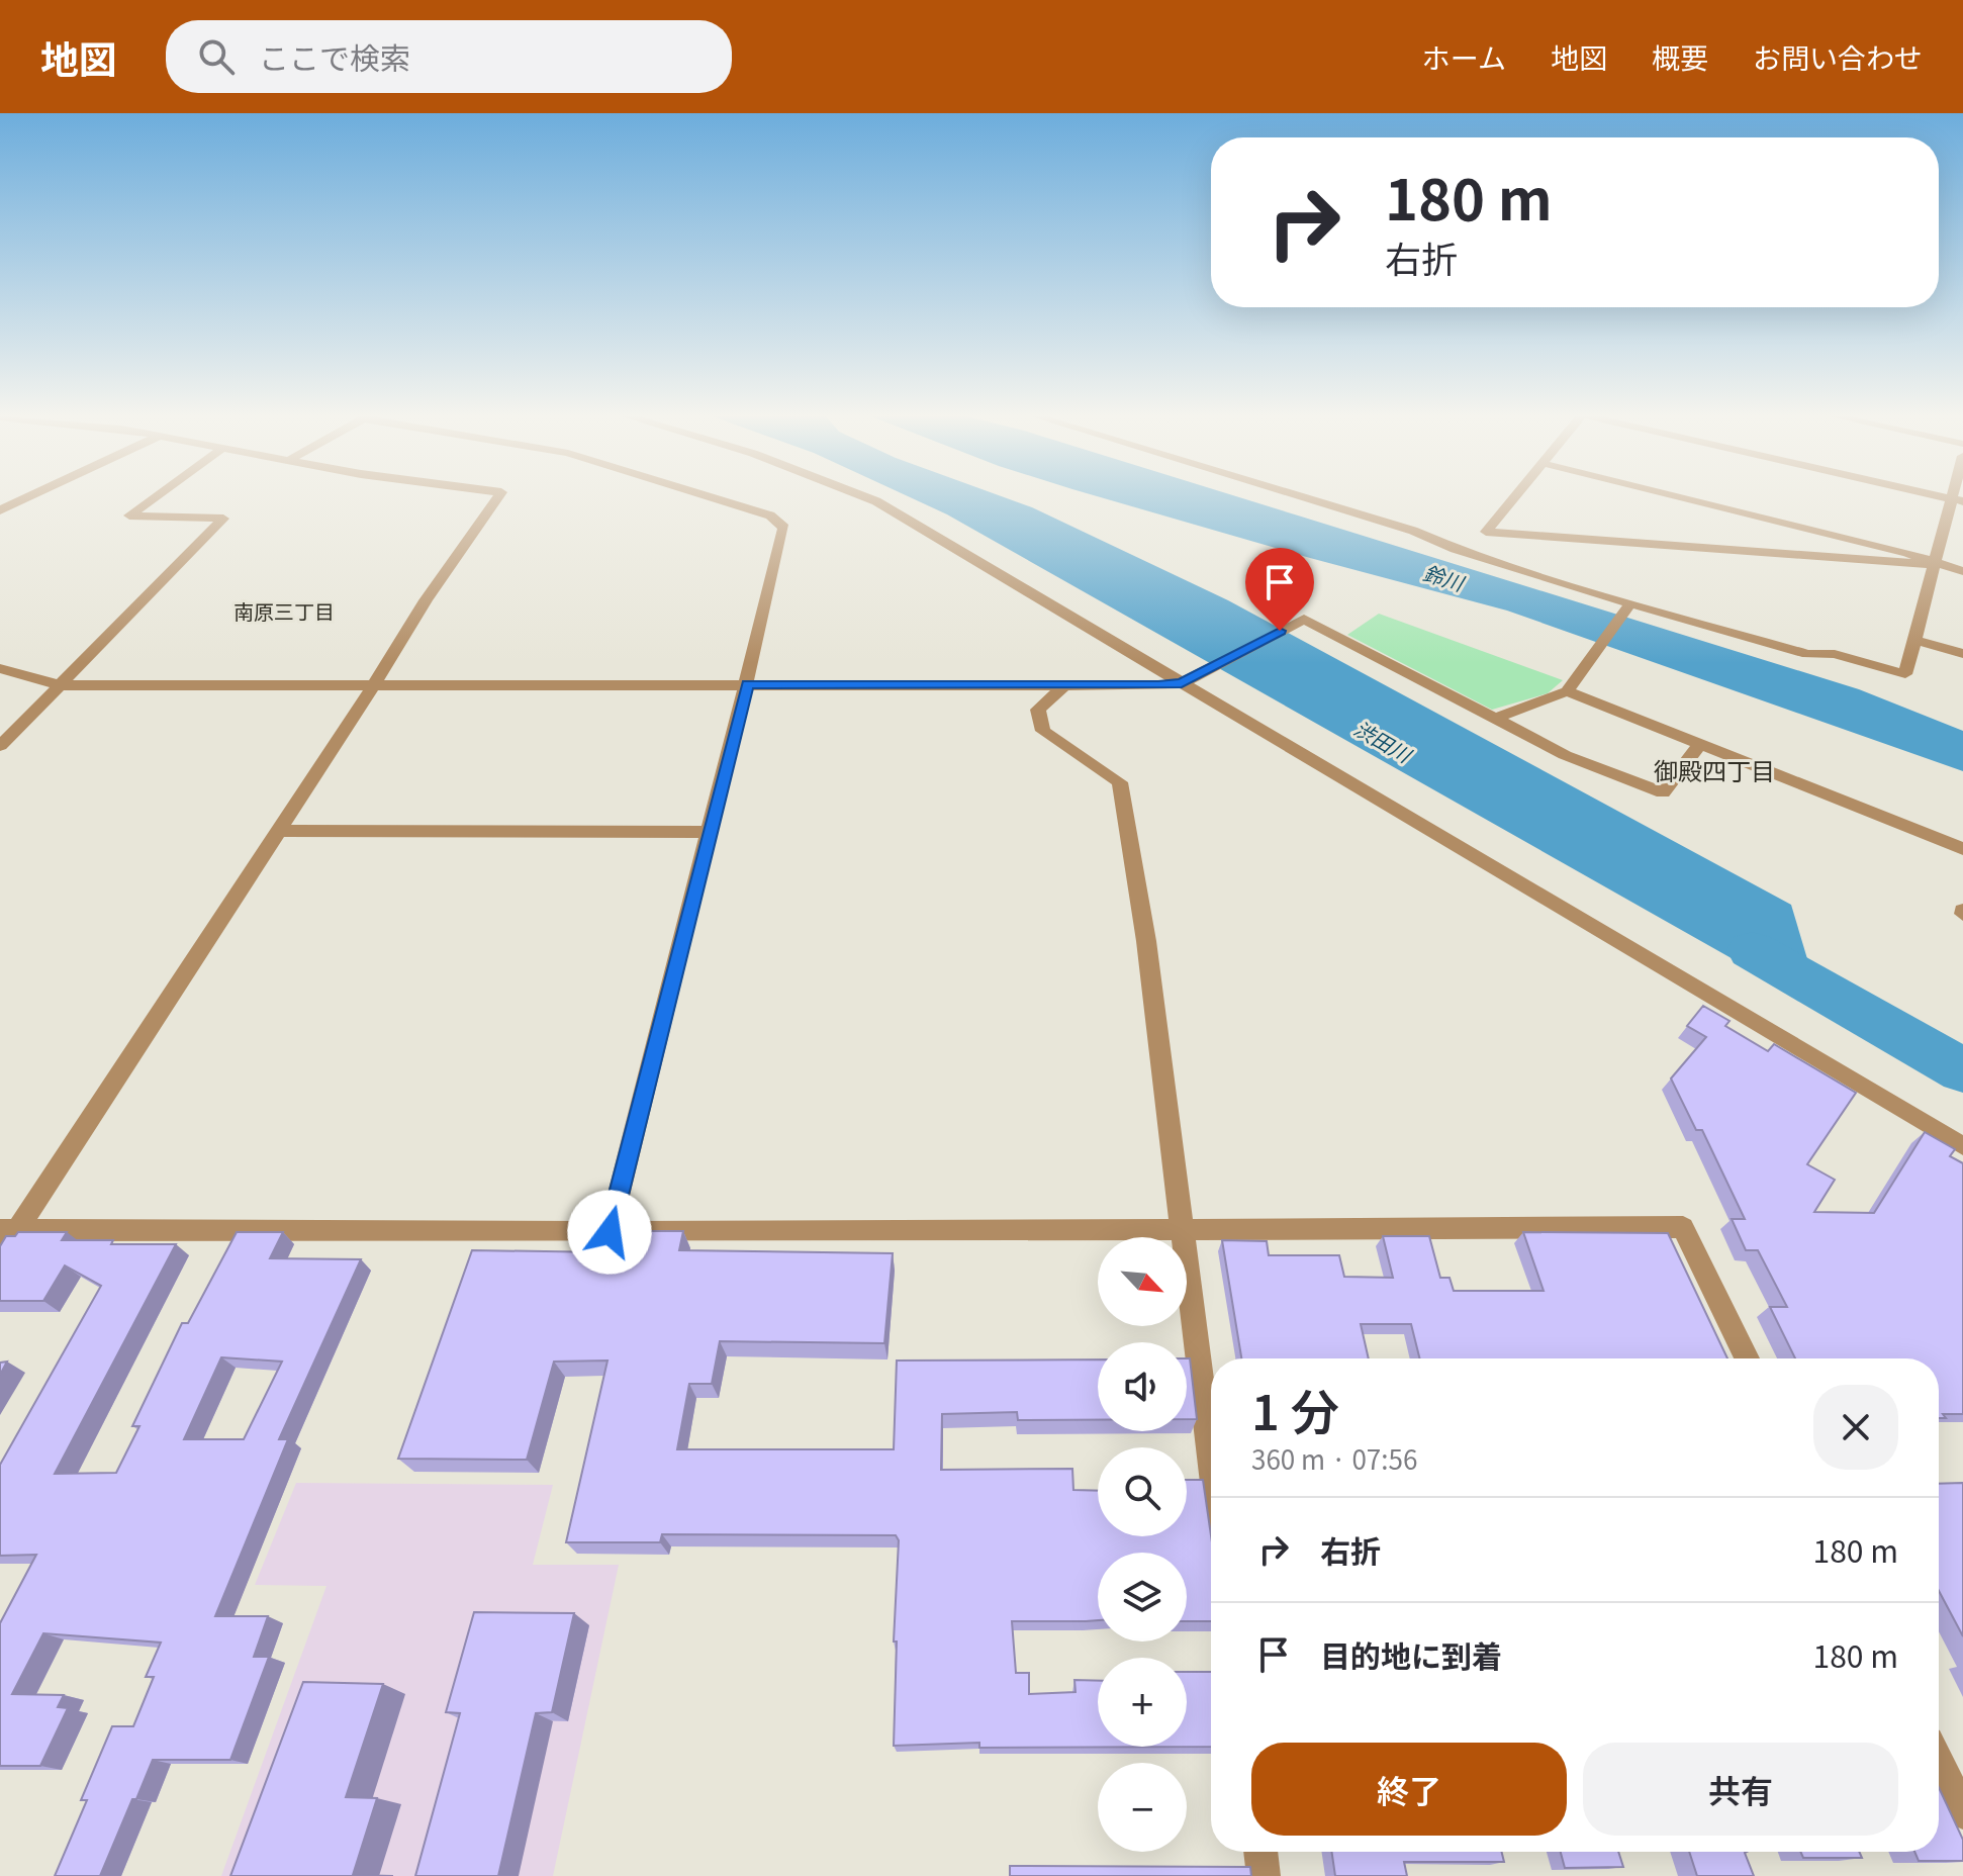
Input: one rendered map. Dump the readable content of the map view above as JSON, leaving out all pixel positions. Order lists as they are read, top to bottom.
{
  "districts": ["南原三丁目", "御殿四丁目"],
  "water": ["鈴川", "渋田川"],
  "north": "bottom right",
  "page": {
    "header": "地図",
    "search": "ここで検索",
    "nav": [
      "ホーム",
      "地図",
      "概要",
      "お問い合わせ"
    ],
    "turn": ["180 m", "右折"],
    "map_buttons": ["+", "−"],
    "heading": ["1 分", "360 m · 07:56"],
    "list": [
      {
        "name": "右折",
        "value": "180 m"
      },
      {
        "name": "目的地に到着",
        "value": "180 m"
      }
    ],
    "buttons": ["終了", "共有"]
  }
}
